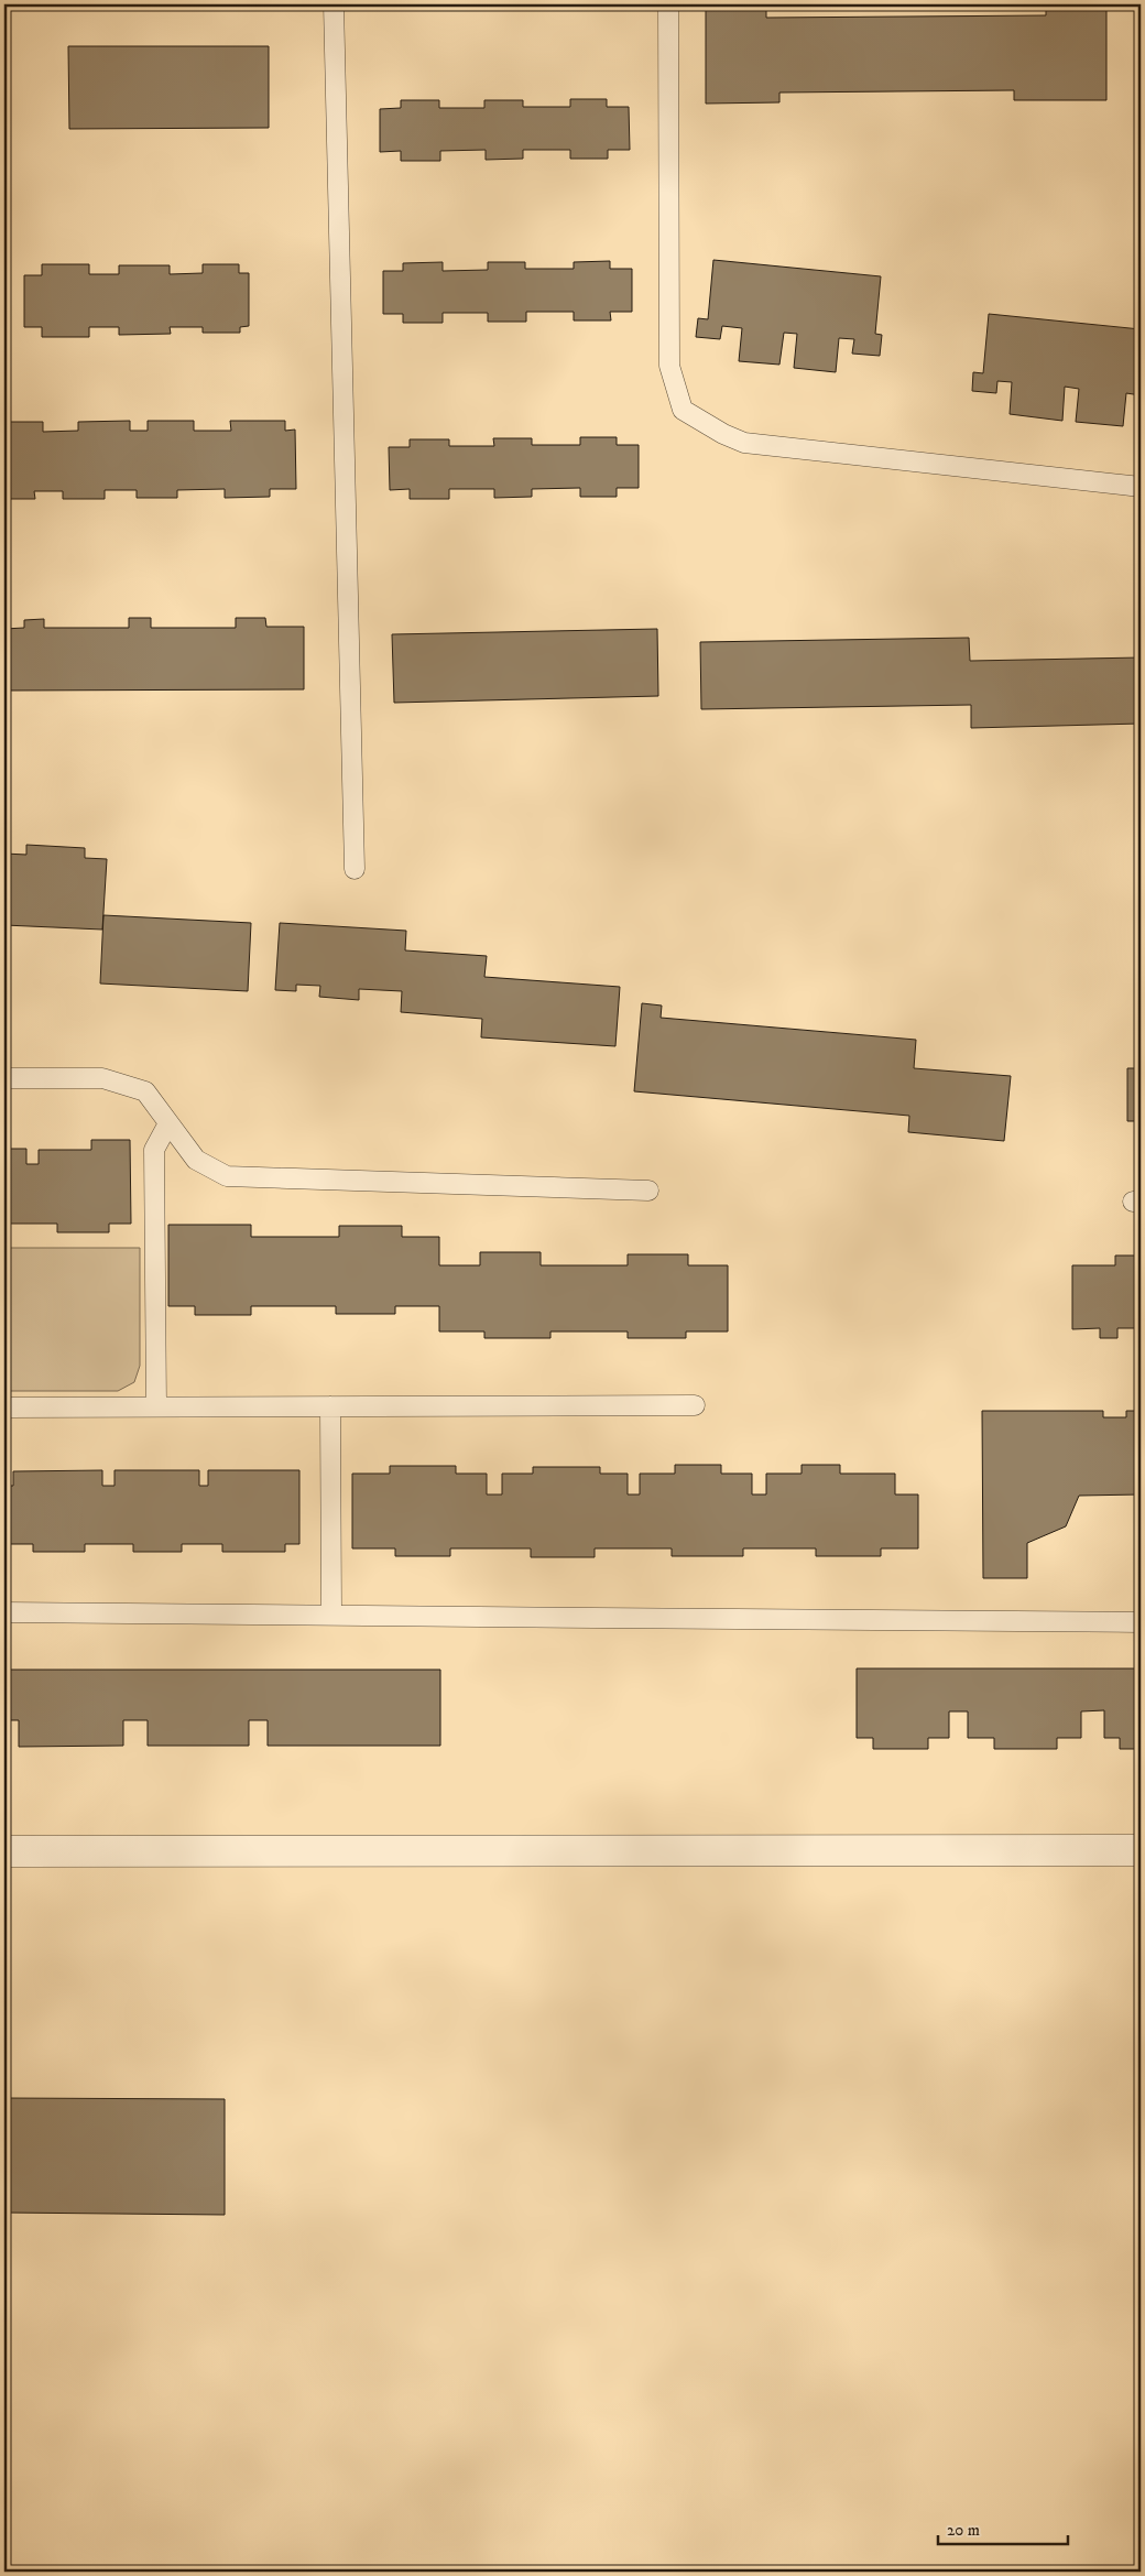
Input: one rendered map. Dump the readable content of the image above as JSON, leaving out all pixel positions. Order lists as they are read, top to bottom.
{
  "scale_bar": "20 m"
}
